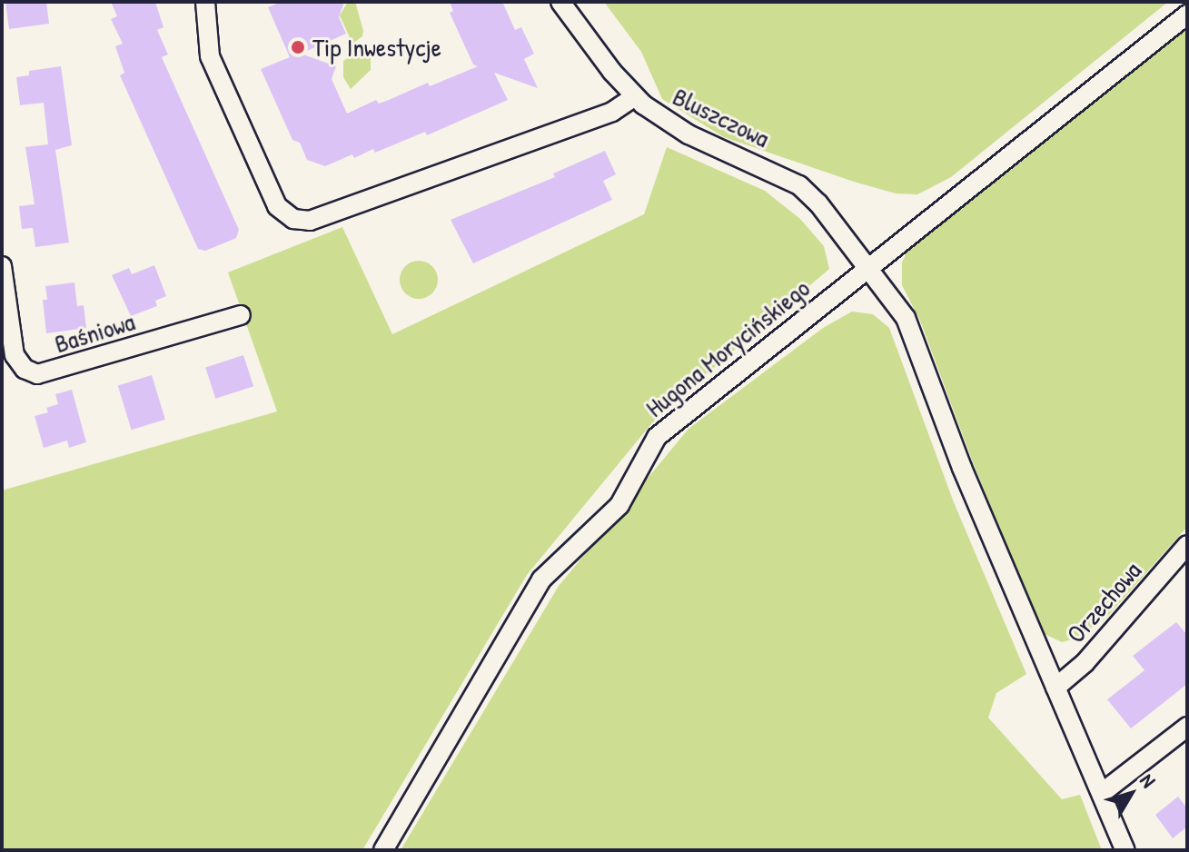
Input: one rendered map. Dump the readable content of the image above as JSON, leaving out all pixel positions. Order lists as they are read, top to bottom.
{
  "streets": {
    "street": [
      "Bluszczowa",
      "Baśniowa",
      "Hugona Morycińskiego",
      "Orzechowa"
    ]
  },
  "crossings": [
    ["Bluszczowa", "Hugona Morycińskiego"],
    ["Bluszczowa", "Orzechowa"]
  ],
  "places": ["Tip Inwestycje"],
  "north": "top right"
}
